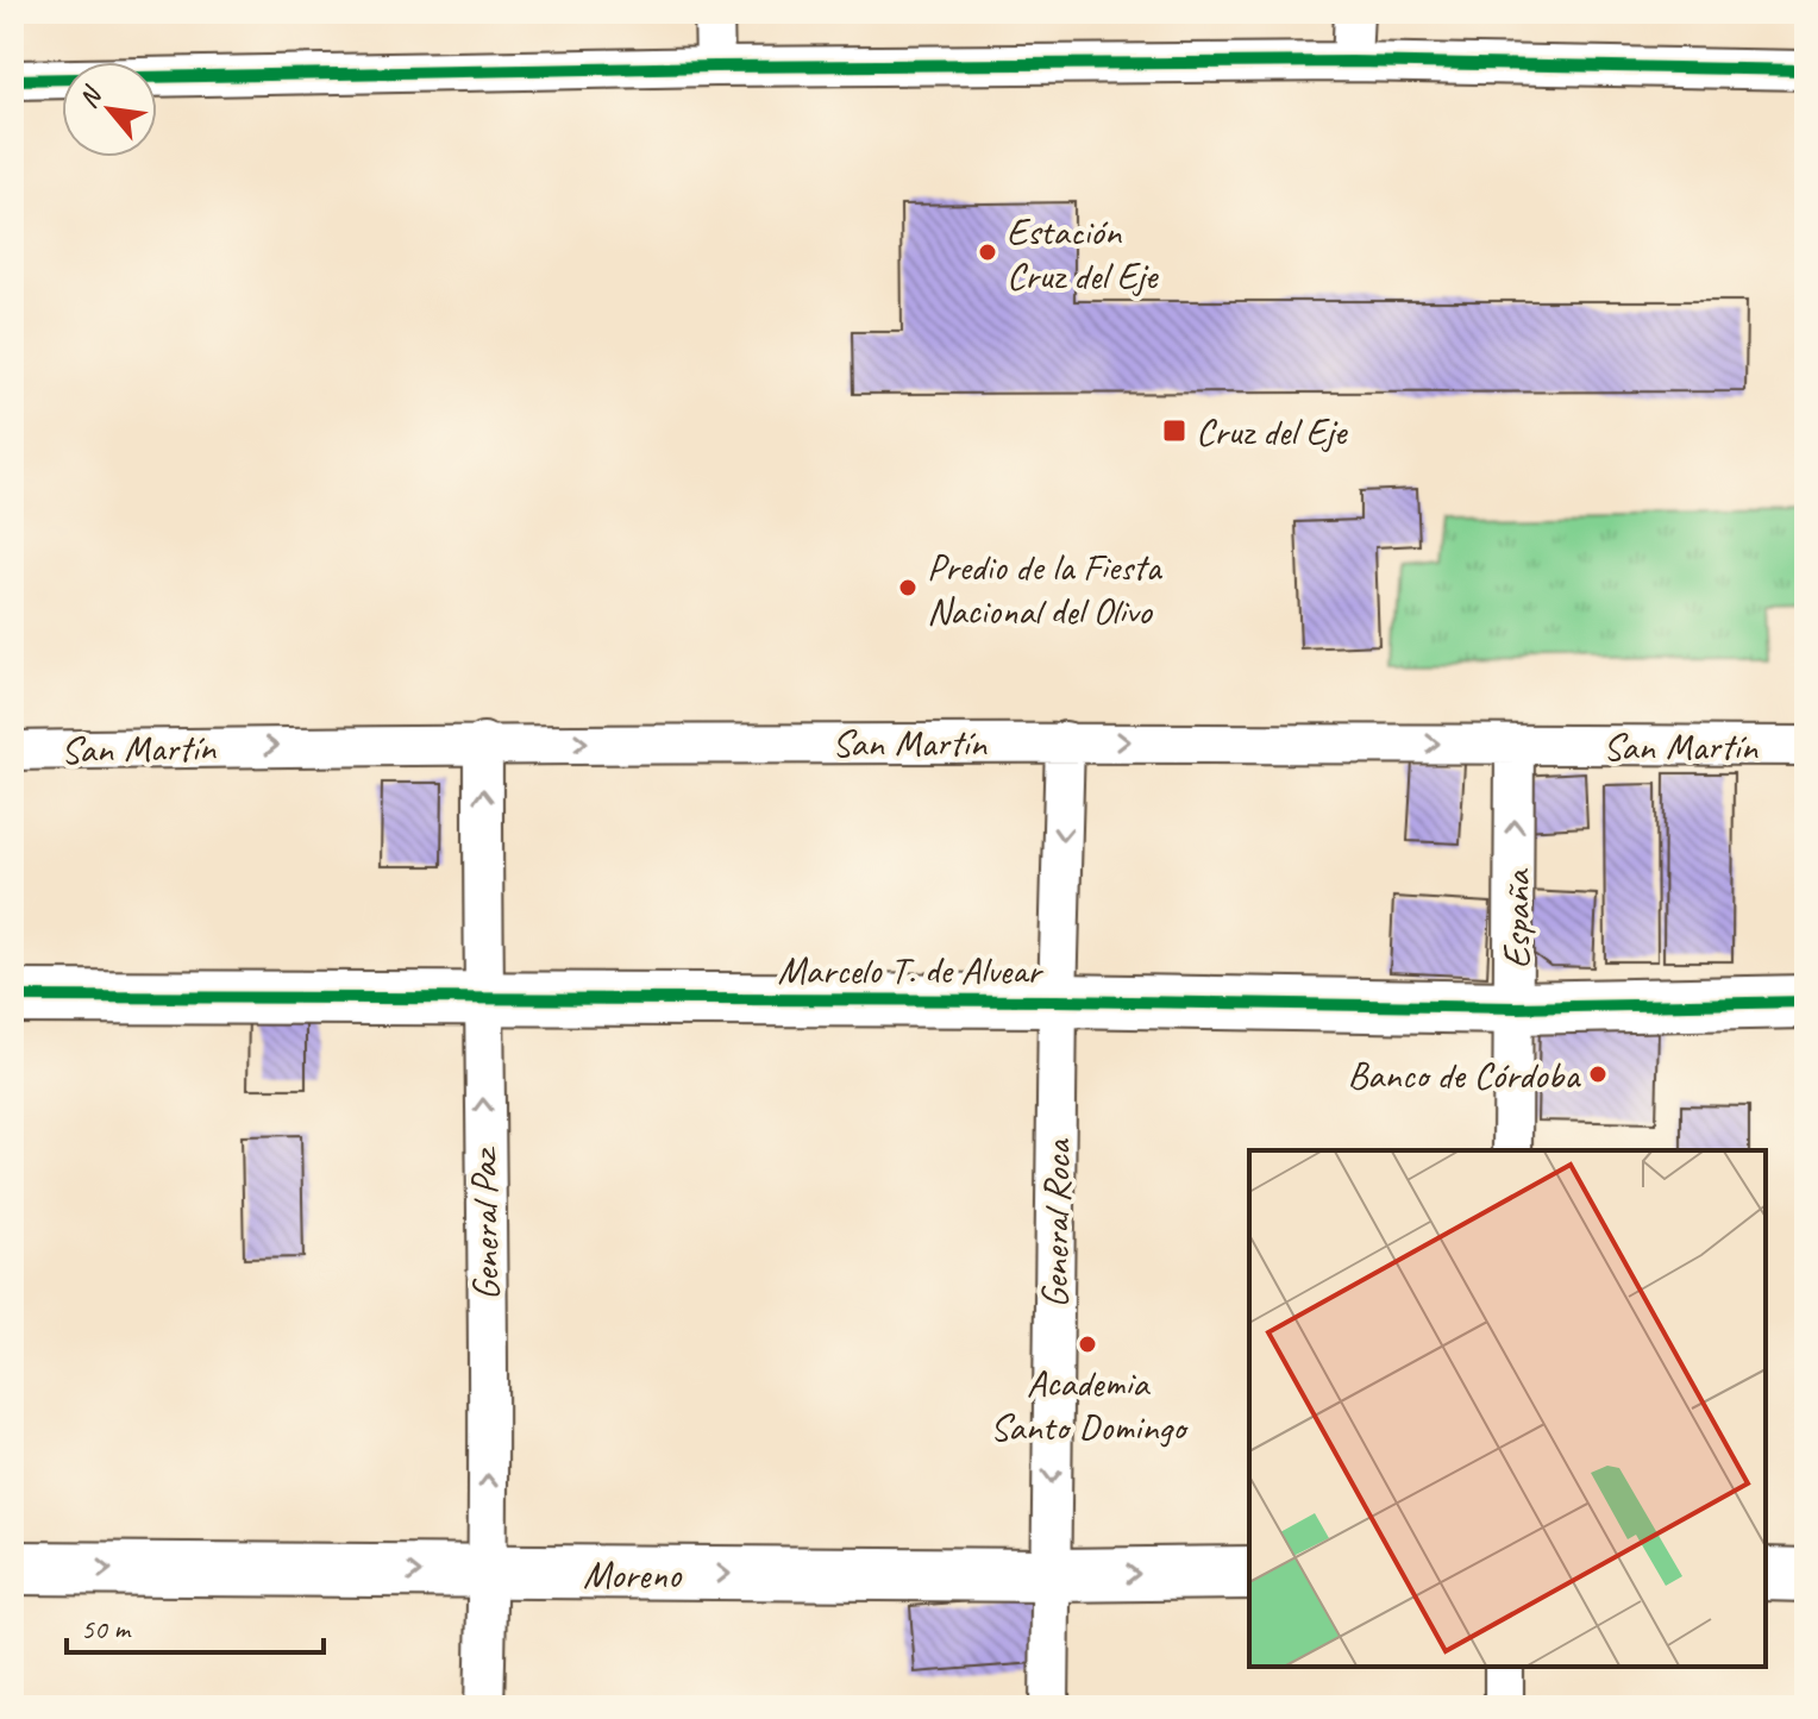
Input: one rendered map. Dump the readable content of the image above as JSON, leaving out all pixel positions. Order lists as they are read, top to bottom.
{
  "streets": {
    "street": [
      "San Martín",
      "España",
      "Marcelo T. de Alvear",
      "General Roca",
      "General Paz",
      "Moreno"
    ]
  },
  "crossings": [
    ["San Martín", "España"],
    ["San Martín", "General Roca"],
    ["San Martín", "General Paz"],
    ["España", "Marcelo T. de Alvear"],
    ["Marcelo T. de Alvear", "General Roca"],
    ["Marcelo T. de Alvear", "General Paz"],
    ["General Roca", "Moreno"],
    ["General Paz", "Moreno"]
  ],
  "one_way": [
    "San Martín",
    "España",
    "General Roca",
    "General Paz",
    "Moreno"
  ],
  "places": {
    "other": [
      "Estación Cruz del Eje",
      "Predio de la Fiesta Nacional del Olivo",
      "Banco de Córdoba",
      "Academia Santo Domingo"
    ],
    "transit": ["Cruz del Eje"]
  },
  "scale_bar": "50 m",
  "north": "top left"
}
